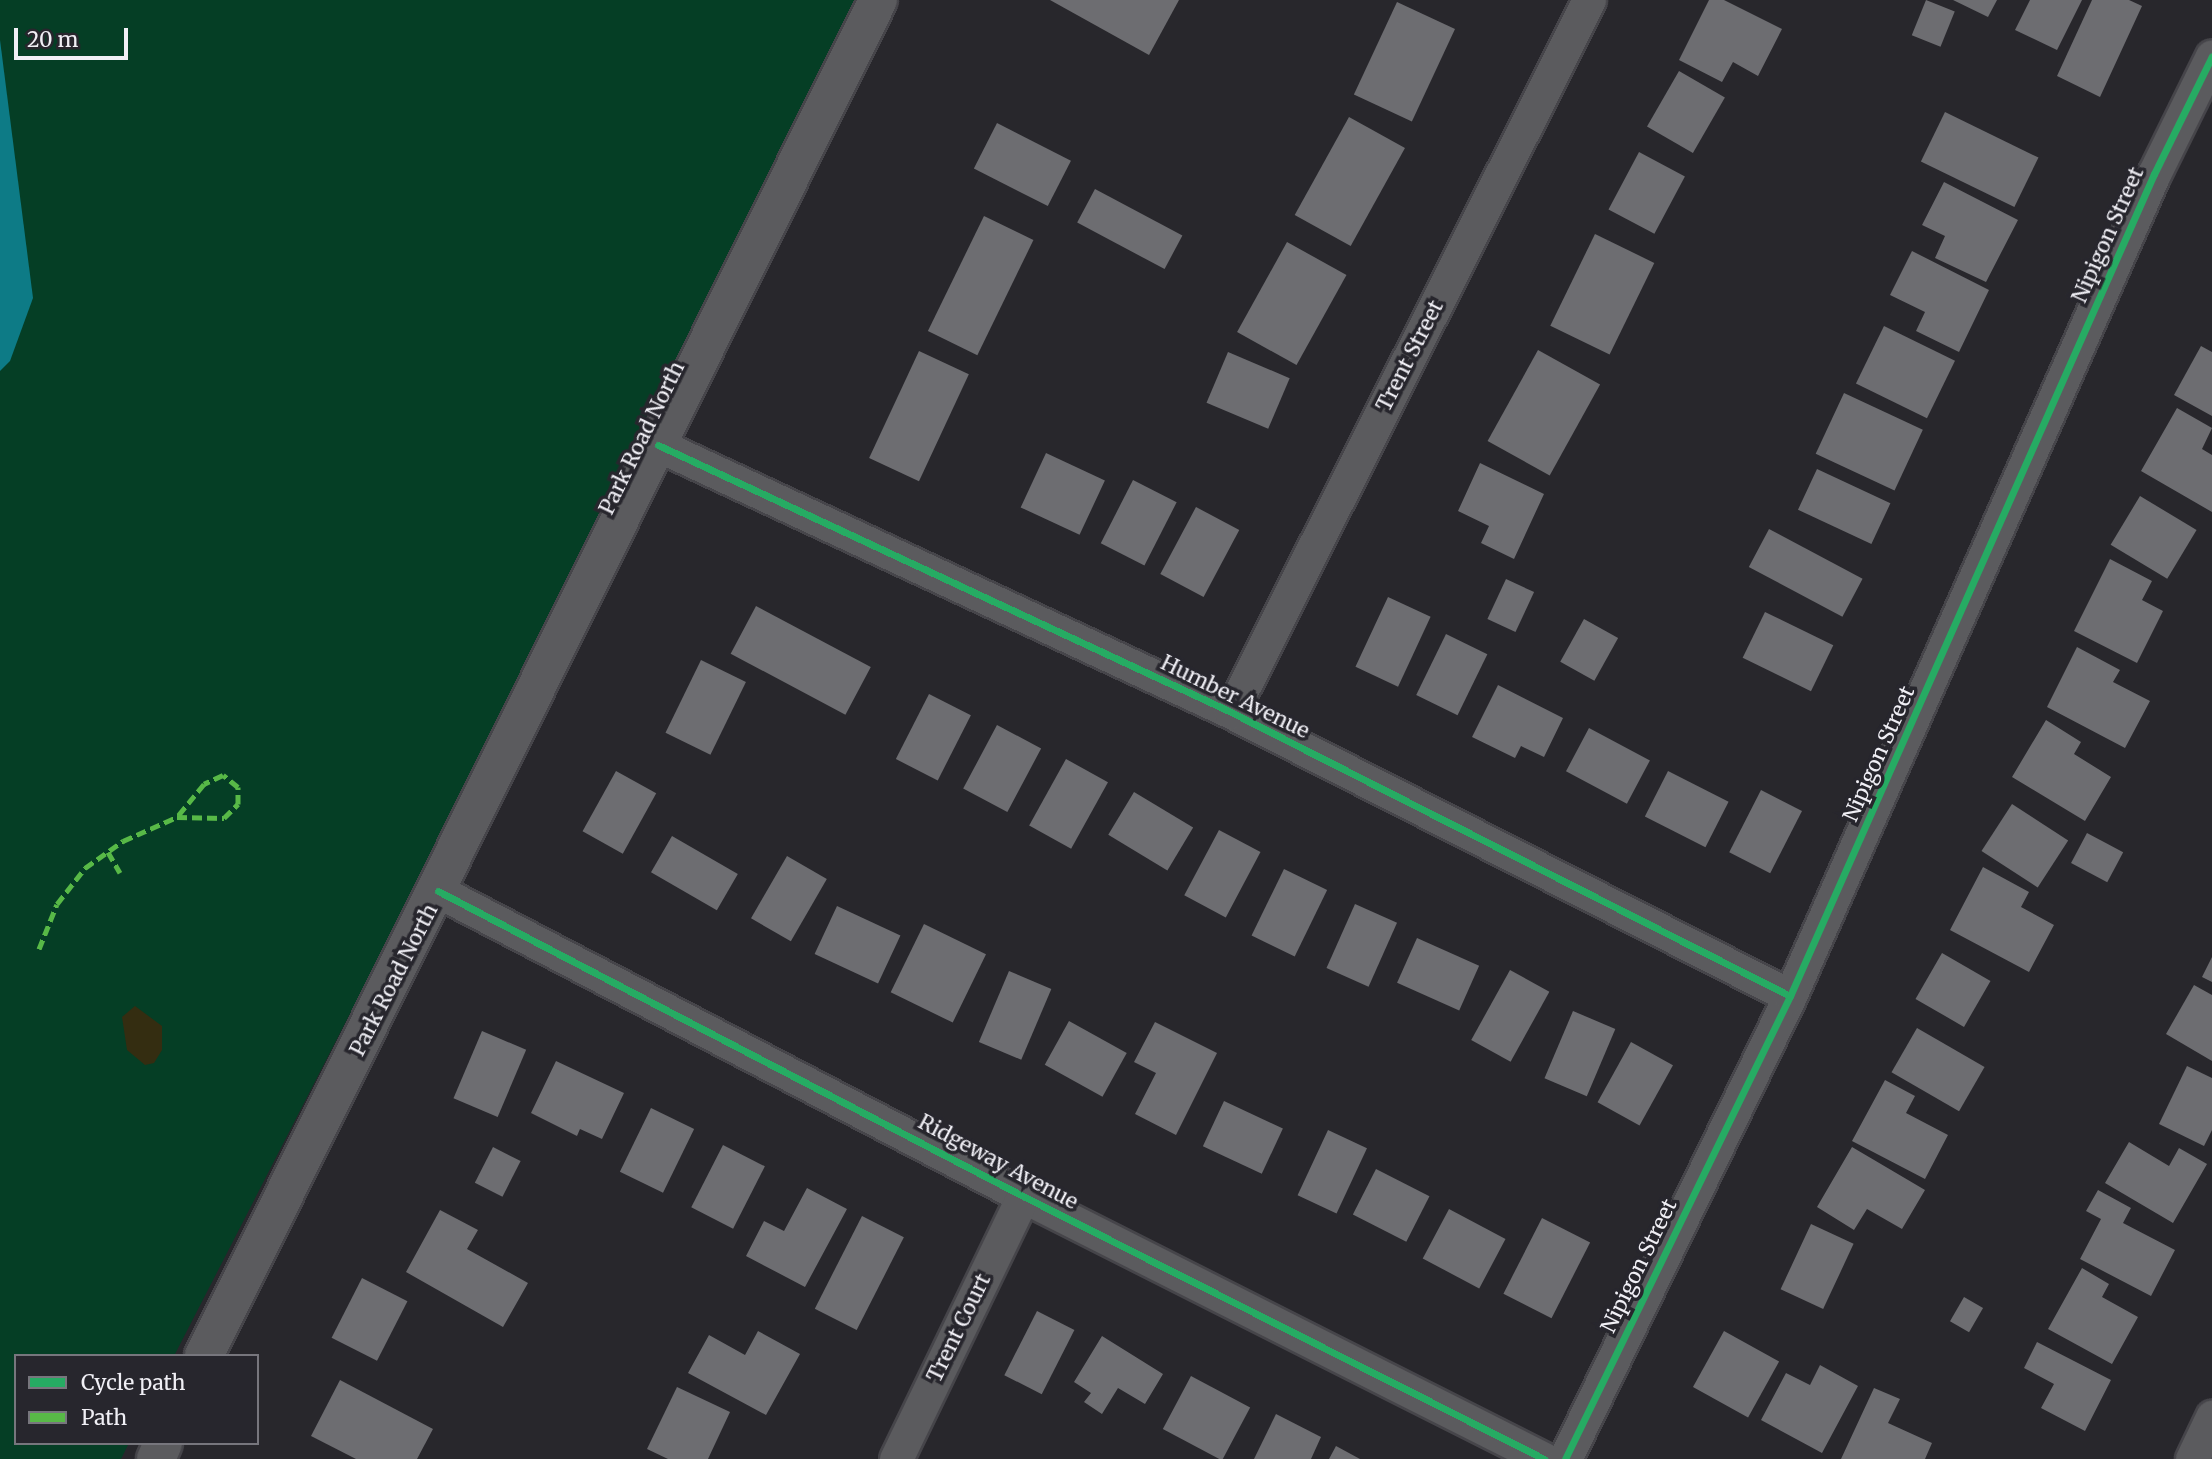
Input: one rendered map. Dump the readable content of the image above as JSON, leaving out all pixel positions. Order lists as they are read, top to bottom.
{
  "streets": {
    "main road": ["Park Road North"],
    "street": [
      "Nipigon Street",
      "Trent Street",
      "Humber Avenue",
      "Ridgeway Avenue",
      "Trent Court"
    ]
  },
  "crossings": [
    ["Nipigon Street", "Humber Avenue"],
    ["Trent Street", "Humber Avenue"],
    ["Park Road North", "Humber Avenue"],
    ["Park Road North", "Ridgeway Avenue"],
    ["Ridgeway Avenue", "Trent Court"]
  ],
  "legend": ["Cycle path", "Path"],
  "scale_bar": "20 m"
}
